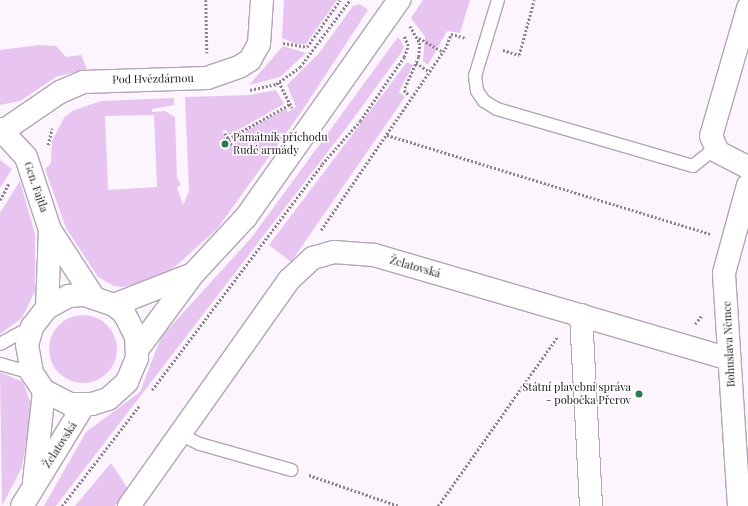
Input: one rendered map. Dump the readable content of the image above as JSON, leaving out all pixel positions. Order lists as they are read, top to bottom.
{
  "streets": {
    "street": [
      "Pod Hvězdárnou",
      "Gen. Fajtla",
      "Želatovská",
      "Bohuslava Němce"
    ]
  },
  "crossings": [
    ["Pod Hvězdárnou", "Gen. Fajtla"],
    ["Gen. Fajtla", "Želatovská"],
    ["Želatovská", "Bohuslava Němce"]
  ],
  "places": ["Památník příchodu Rudé armády", "Státní plavební správa - pobočka Přerov"]
}
